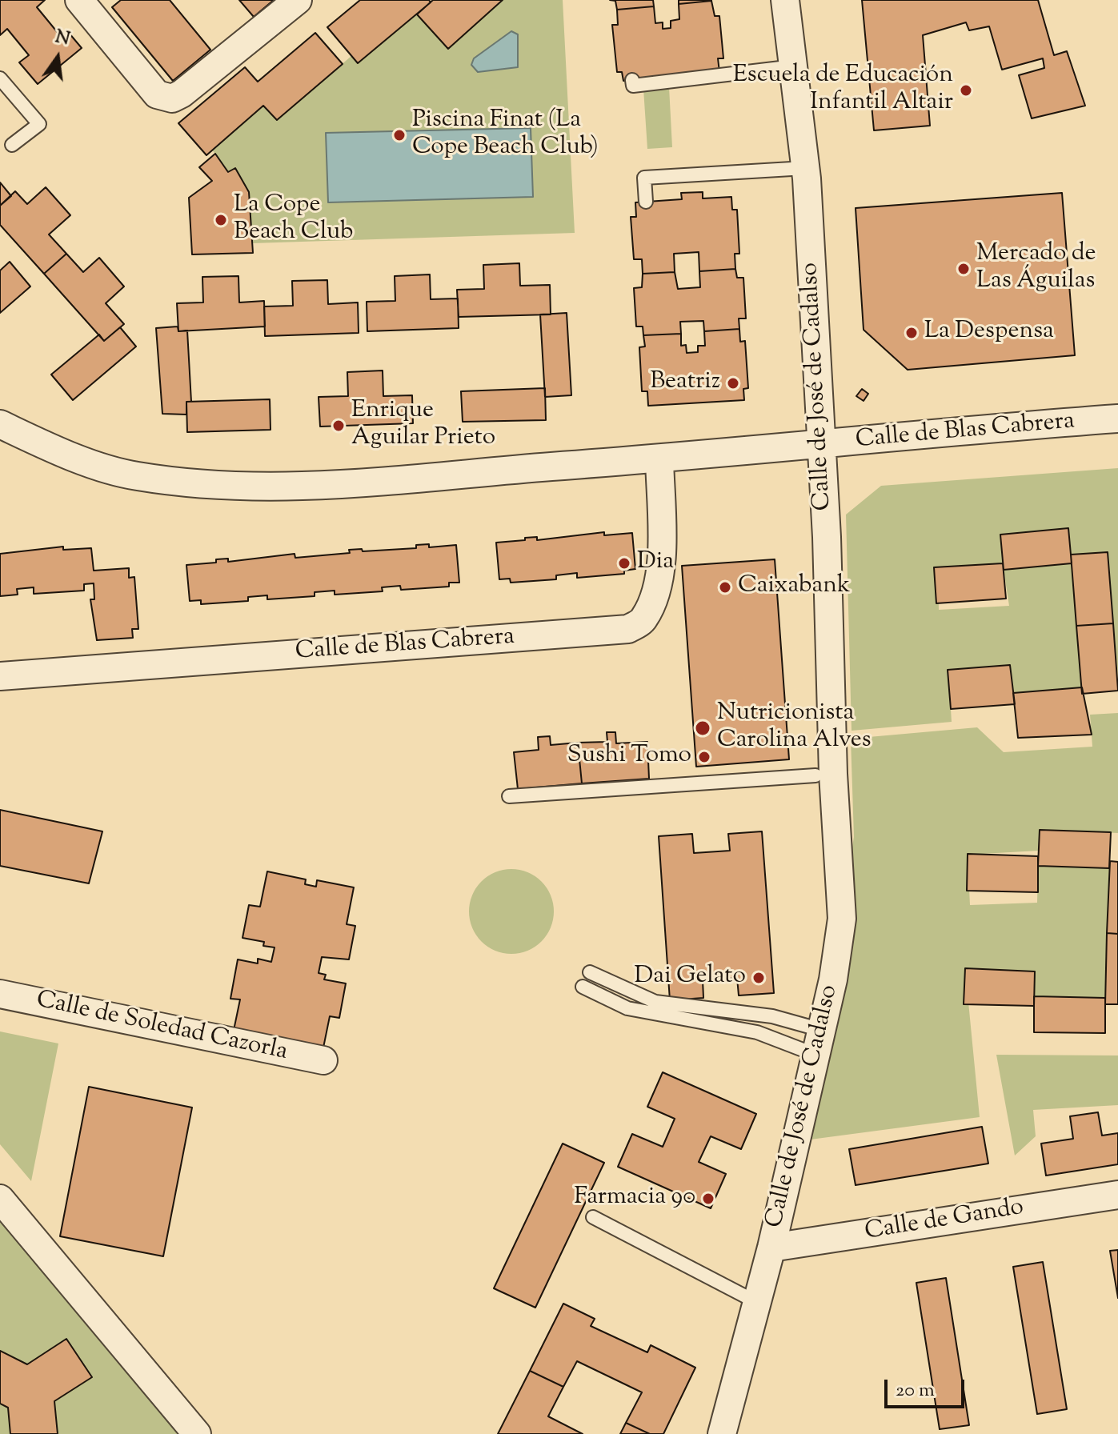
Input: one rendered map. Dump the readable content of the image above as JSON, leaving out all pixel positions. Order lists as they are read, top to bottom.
{
  "streets": {
    "street": [
      "Calle de José de Cadalso",
      "Calle de Blas Cabrera",
      "Calle de Soledad Cazorla",
      "Calle de Gando"
    ]
  },
  "crossings": [
    ["Calle de José de Cadalso", "Calle de Blas Cabrera"],
    ["Calle de José de Cadalso", "Calle de Gando"]
  ],
  "places": [
    "Escuela de Educación Infantil Altair",
    "Piscina Finat (La Cope Beach Club)",
    "La Cope Beach Club",
    "Mercado de Las Águilas",
    "La Despensa",
    "Beatriz",
    "Enrique Aguilar Prieto",
    "Dia",
    "Caixabank",
    "Nutricionista Carolina Alves",
    "Sushi Tomo",
    "Dai Gelato",
    "Farmacia 90"
  ],
  "scale_bar": "20 m",
  "north": "top"
}
